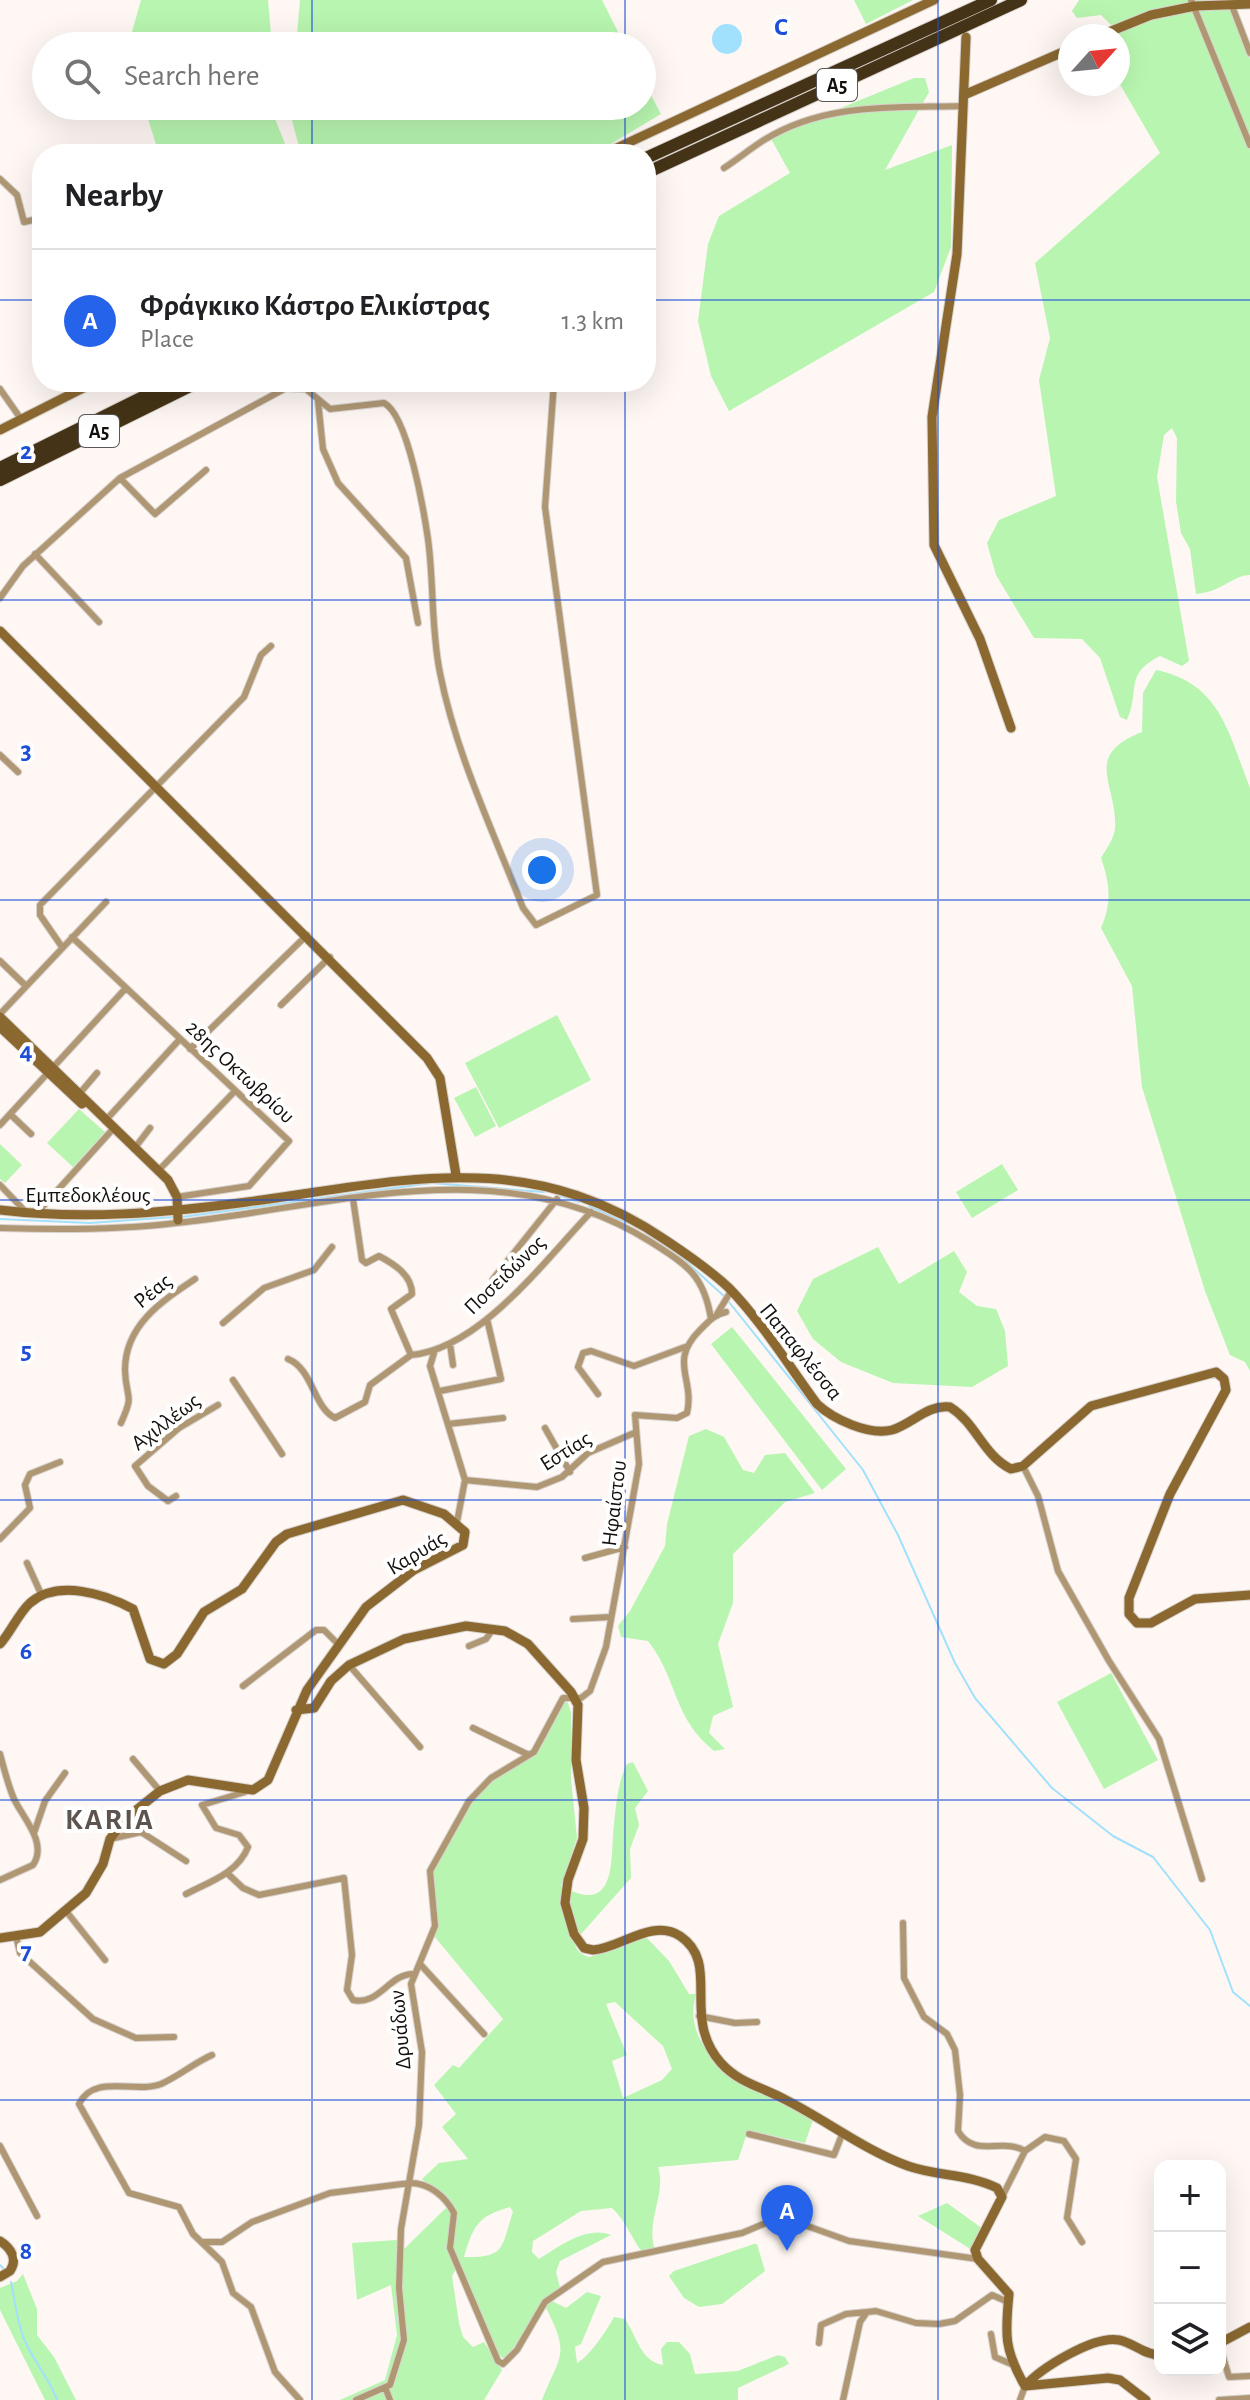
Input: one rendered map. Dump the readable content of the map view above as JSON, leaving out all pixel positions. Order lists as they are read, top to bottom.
{
  "streets": {
    "highway": ["Α5"],
    "street": [
      "28ης Οκτωβρίου",
      "Εμπεδοκλέους",
      "Ποσειδώνος",
      "Ρέας",
      "Παπαφλέσσα",
      "Αχιλλέως",
      "Εστίας",
      "Ηφαίστου",
      "Καρυάς",
      "Δρυάδων"
    ]
  },
  "crossings": [
    ["Εμπεδοκλέους", "Παπαφλέσσα"],
    ["Εστίας", "Ηφαίστου"],
    ["Ηφαίστου", "Δρυάδων"]
  ],
  "districts": ["KARIA"],
  "north": "top right",
  "page": {
    "search": "Search here",
    "heading": "Nearby",
    "list": [
      {
        "mark": "A",
        "name": "Φράγκικο Κάστρο Ελικίστρας",
        "note": "Place",
        "value": "1.3 km"
      }
    ],
    "map_buttons": ["+", "−"],
    "pins": "A"
  },
  "grid": {
    "columns": ["C"],
    "rows": [
      "2",
      "3",
      "4",
      "5",
      "6",
      "7",
      "8"
    ]
  }
}
